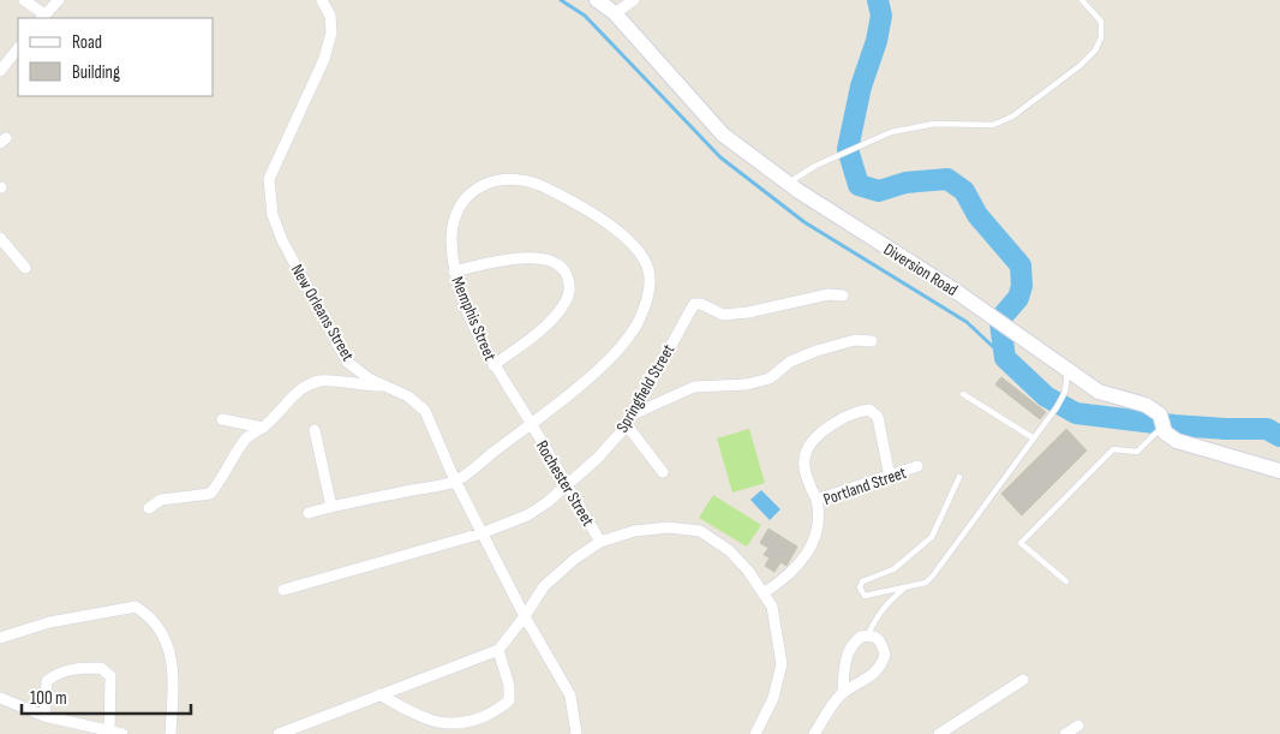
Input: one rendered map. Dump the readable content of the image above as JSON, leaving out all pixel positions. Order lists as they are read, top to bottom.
{
  "streets": {
    "street": [
      "Diversion Road",
      "New Orleans Street",
      "Memphis Street",
      "Springfield Street",
      "Rochester Street",
      "Portland Street"
    ]
  },
  "crossings": [
    ["New Orleans Street", "Memphis Street"],
    ["New Orleans Street", "Springfield Street"],
    ["Memphis Street", "Rochester Street"],
    ["Springfield Street", "Rochester Street"]
  ],
  "legend": ["Road", "Building"],
  "scale_bar": "100 m"
}
